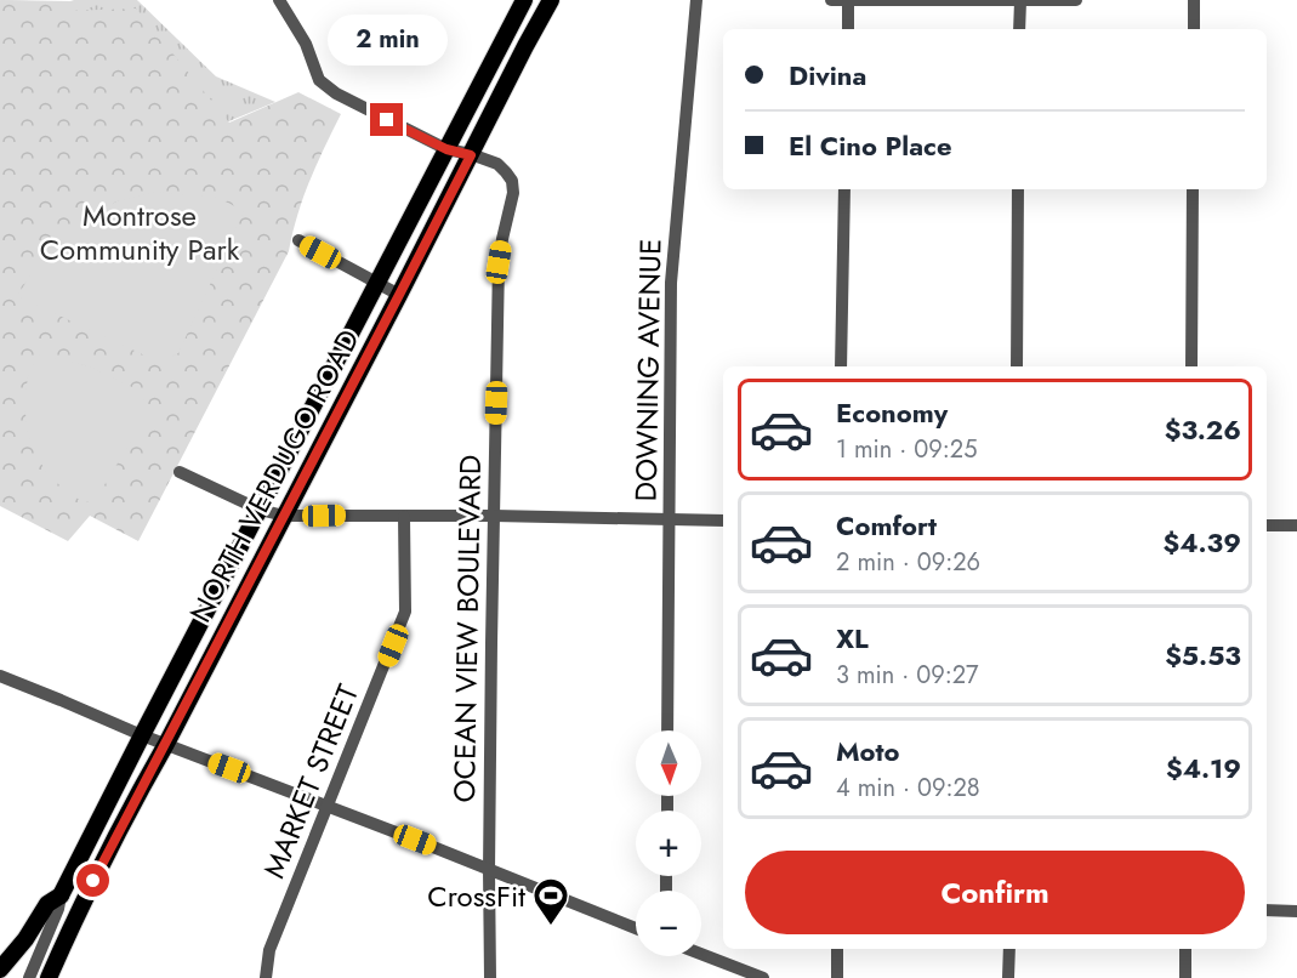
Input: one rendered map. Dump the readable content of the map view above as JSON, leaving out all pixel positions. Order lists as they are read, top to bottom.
{
  "streets": {
    "main road": ["NORTH VERDUGO ROAD"],
    "street": ["DOWNING AVENUE", "OCEAN VIEW BOULEVARD", "MARKET STREET"]
  },
  "crossings": [
    ["NORTH VERDUGO ROAD", "OCEAN VIEW BOULEVARD"]
  ],
  "parks": ["Montrose Community Park"],
  "places": {
    "sports": ["CrossFit"]
  },
  "north": "bottom",
  "page": {
    "bubble": "2 min",
    "banner": ["Divina", "El Cino Place"],
    "list": [
      {
        "name": "Economy",
        "note": "1 min · 09:25",
        "value": "$3.26"
      },
      {
        "name": "Comfort",
        "note": "2 min · 09:26",
        "value": "$4.39"
      },
      {
        "name": "XL",
        "note": "3 min · 09:27",
        "value": "$5.53"
      },
      {
        "name": "Moto",
        "note": "4 min · 09:28",
        "value": "$4.19"
      }
    ],
    "map_buttons": ["+", "−"],
    "buttons": "Confirm"
  }
}
